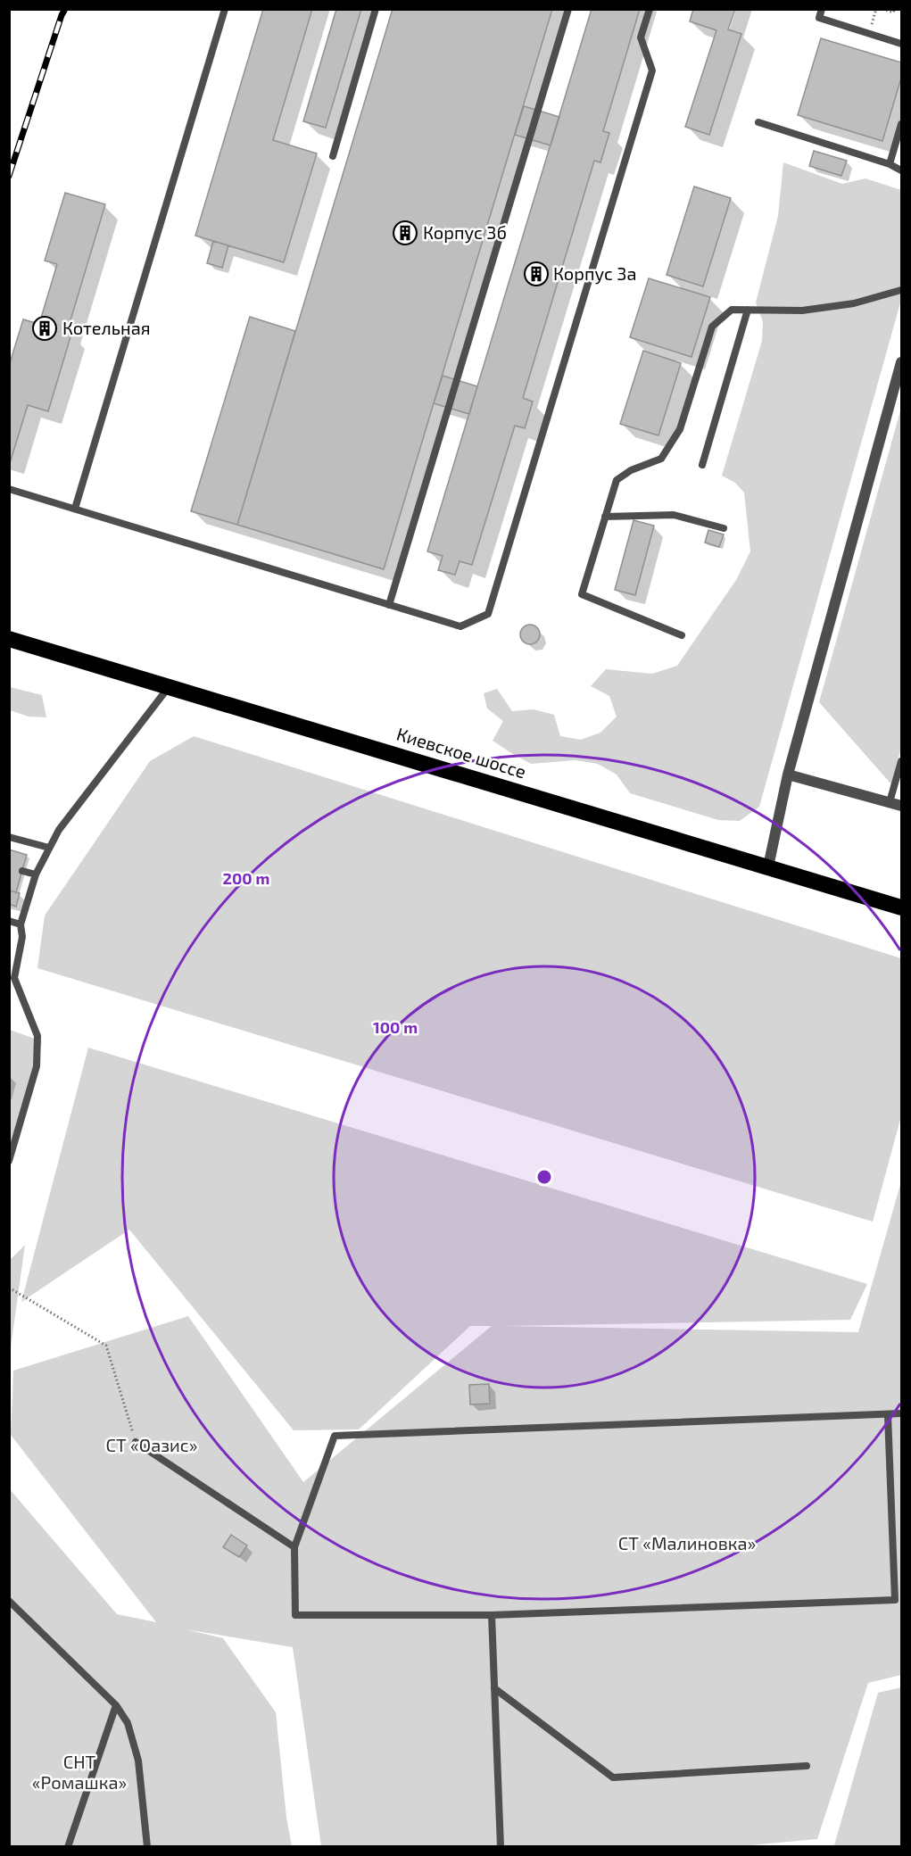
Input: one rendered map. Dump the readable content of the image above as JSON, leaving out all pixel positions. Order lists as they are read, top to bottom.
{
  "streets": {
    "highway": ["Киевское шоссе"]
  },
  "parks": ["СТ «Оазис»", "СТ «Малиновка»", "СНТ «Ромашка»"],
  "places": {
    "building": ["Корпус 3б", "Корпус 3a", "Котельная"]
  },
  "rings": ["200 m", "100 m"]
}
